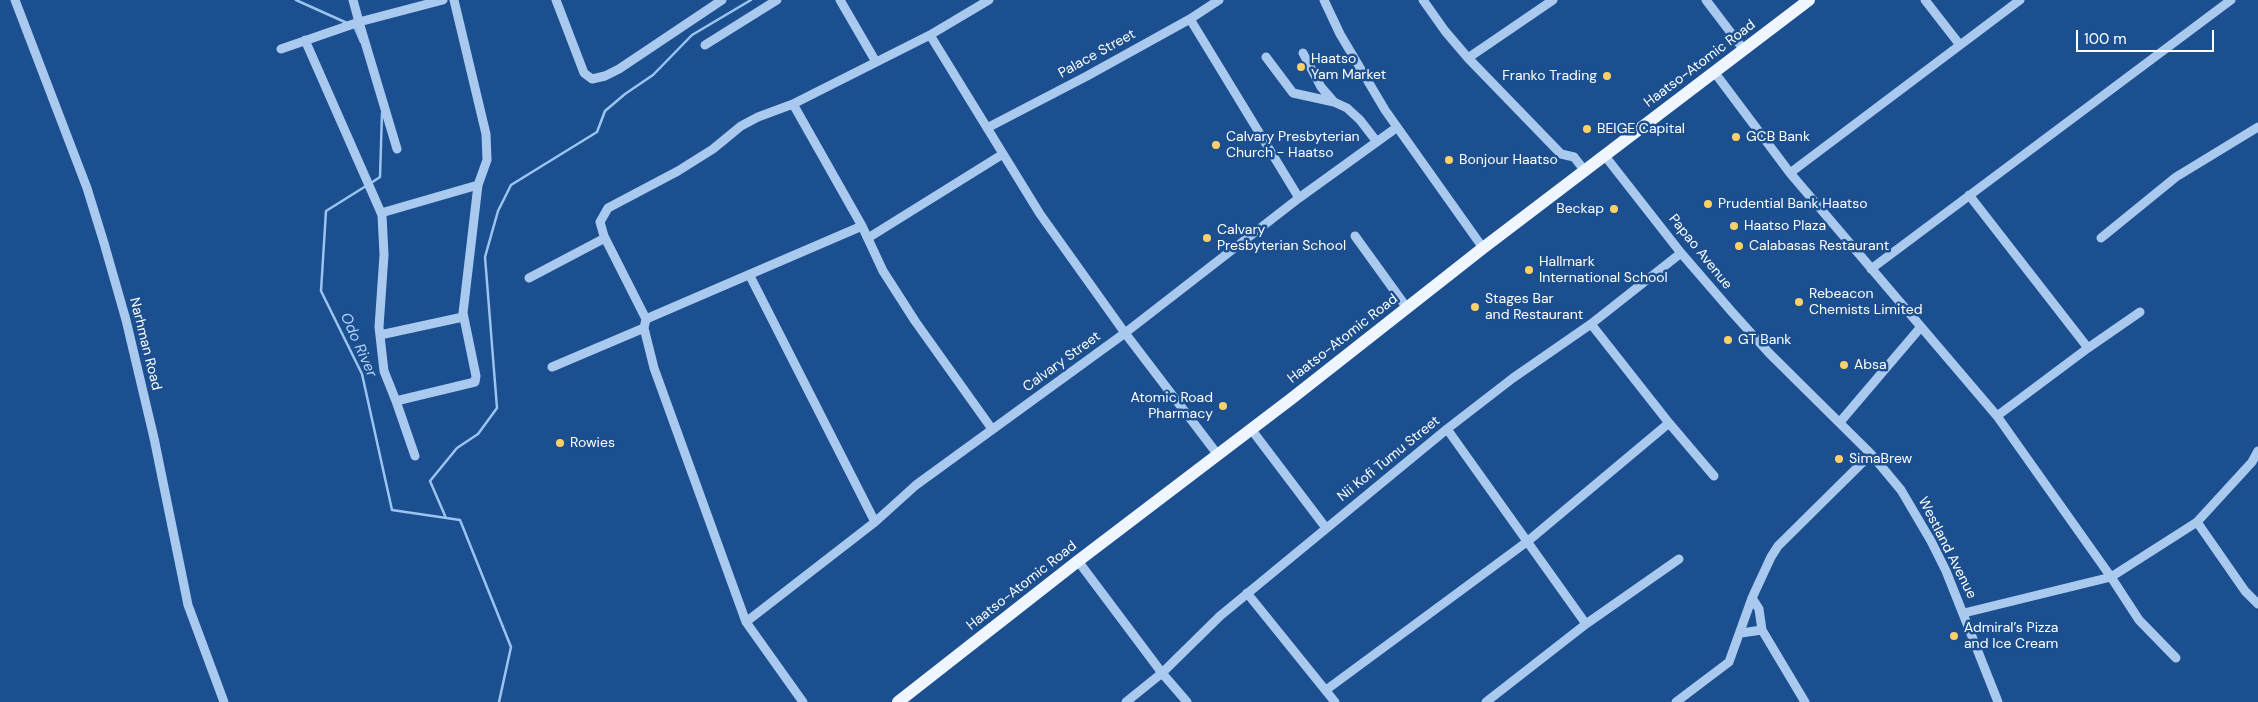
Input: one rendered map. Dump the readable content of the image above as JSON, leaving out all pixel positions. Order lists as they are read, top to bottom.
{
  "streets": {
    "main road": ["Haatso-Atomic Road"],
    "street": [
      "Palace Street",
      "Papao Avenue",
      "Narhman Road",
      "Calvary Street",
      "Nii Kofi Tumu Street",
      "Westland Avenue"
    ]
  },
  "crossings": [
    ["Haatso-Atomic Road", "Papao Avenue"],
    ["Papao Avenue", "Nii Kofi Tumu Street"],
    ["Papao Avenue", "Westland Avenue"]
  ],
  "water": ["Odo River"],
  "places": [
    "Haatso Yam Market",
    "Franko Trading",
    "BEIGE Capital",
    "GCB Bank",
    "Calvary Presbyterian Church - Haatso",
    "Bonjour Haatso",
    "Prudential Bank Haatso",
    "Beckap",
    "Haatso Plaza",
    "Calvary Presbyterian School",
    "Calabasas Restaurant",
    "Hallmark International School",
    "Rebeacon Chemists Limited",
    "Stages Bar and Restaurant",
    "GT Bank",
    "Absa",
    "Atomic Road Pharmacy",
    "Rowies",
    "SimaBrew",
    "Admiral’s Pizza and Ice Cream"
  ],
  "scale_bar": "100 m"
}
